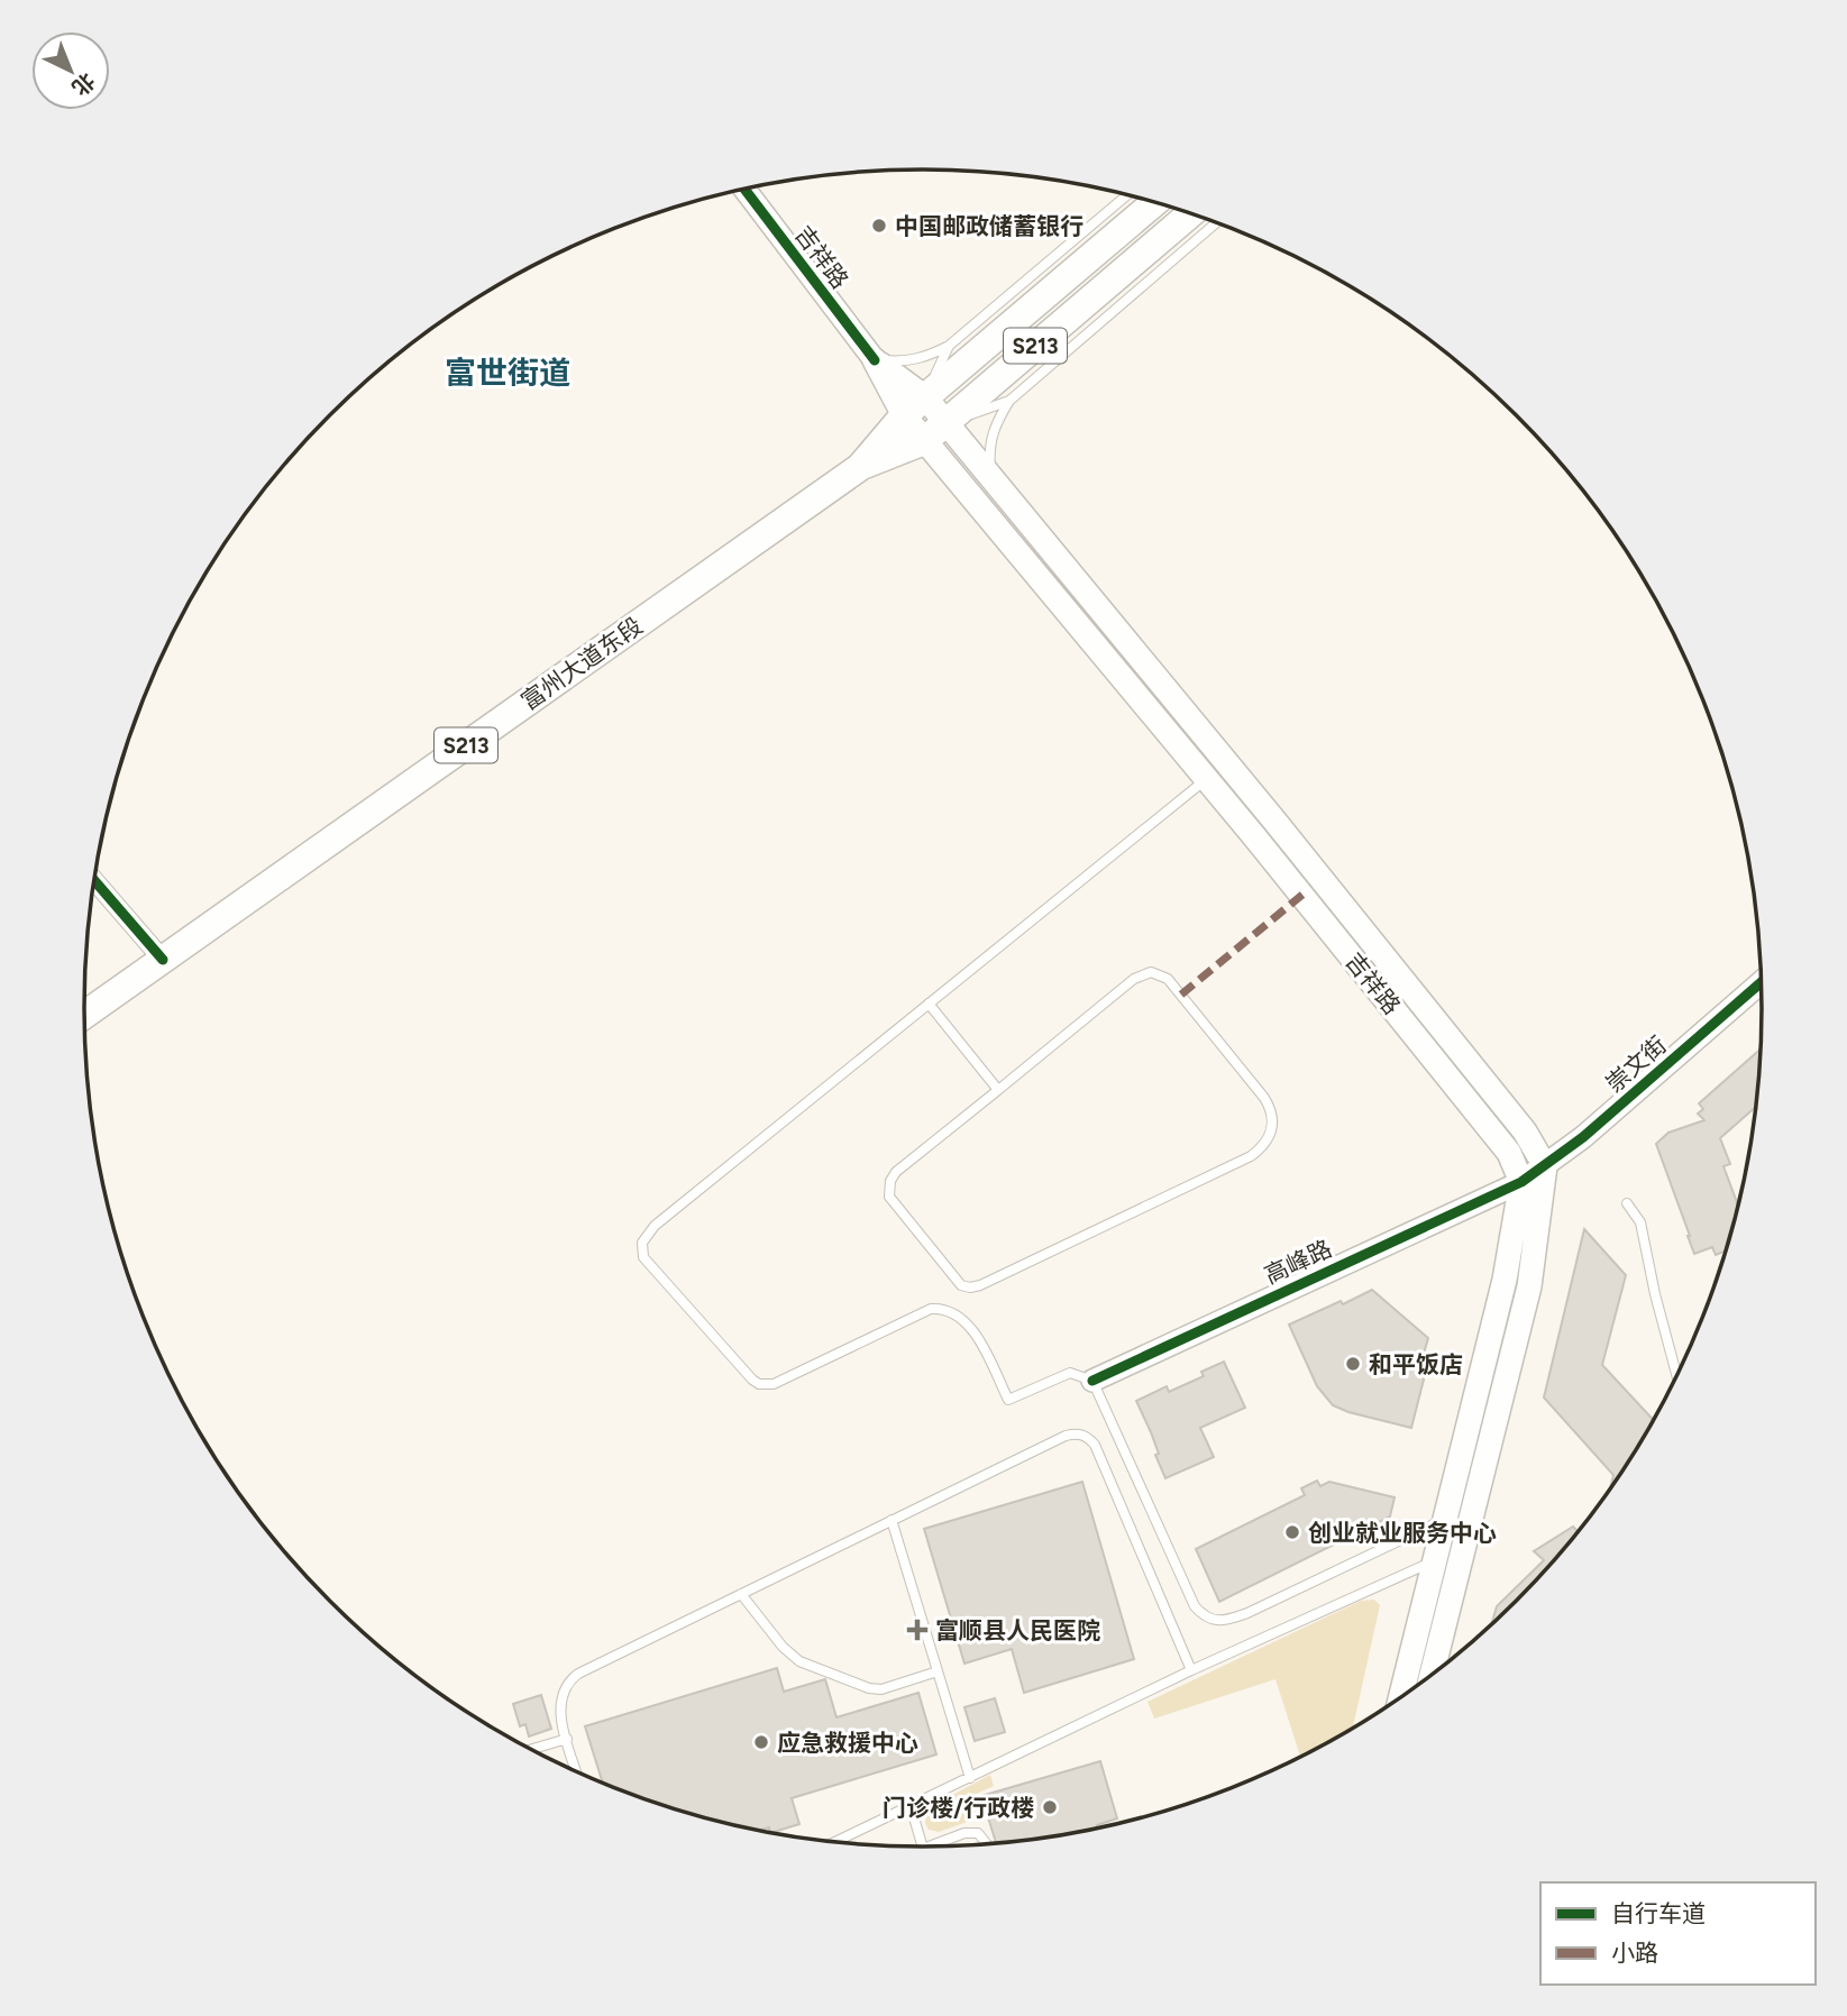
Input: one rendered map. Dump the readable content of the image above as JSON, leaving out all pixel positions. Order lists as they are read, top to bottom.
{
  "streets": {
    "main road": ["吉祥路", "S213", "富州大道东段"],
    "street": ["崇文街", "高峰路"]
  },
  "crossings": [
    ["吉祥路", "S213"],
    ["吉祥路", "崇文街"],
    ["吉祥路", "高峰路"],
    ["S213", "富州大道东段"],
    ["崇文街", "高峰路"]
  ],
  "districts": ["富世街道"],
  "places": {
    "other": [
      "中国邮政储蓄银行",
      "和平饭店",
      "创业就业服务中心",
      "应急救援中心",
      "门诊楼/行政楼"
    ],
    "health": ["富顺县人民医院"]
  },
  "legend": ["自行车道", "小路"],
  "north": "bottom right"
}
